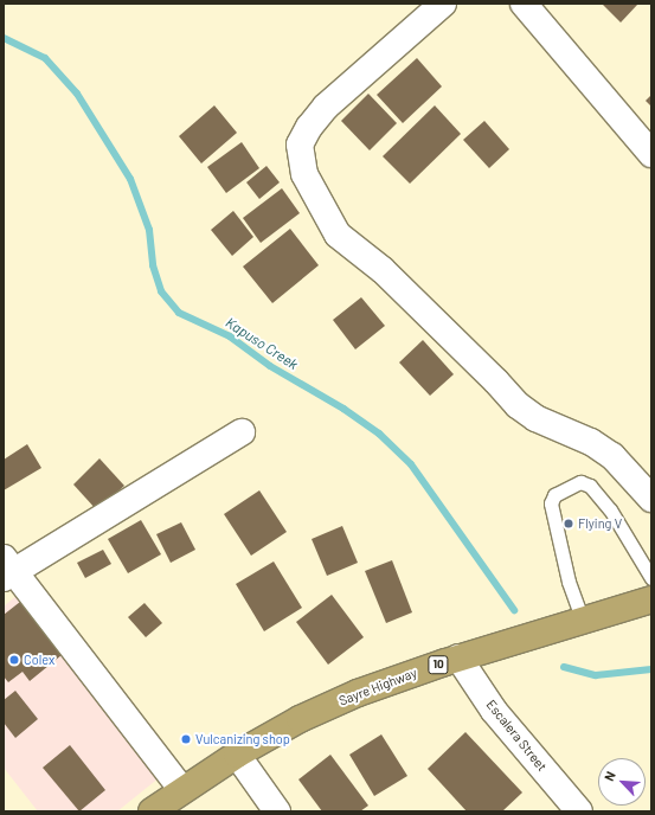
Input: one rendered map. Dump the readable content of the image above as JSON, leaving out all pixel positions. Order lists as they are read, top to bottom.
{
  "streets": {
    "highway": ["10", "Sayre Highway"],
    "street": ["Escalera Street"]
  },
  "crossings": [
    ["Sayre Highway", "Escalera Street"]
  ],
  "water": ["Kapuso Creek"],
  "places": ["Flying V", "Colex", "Vulcanizing shop"],
  "north": "top left"
}
